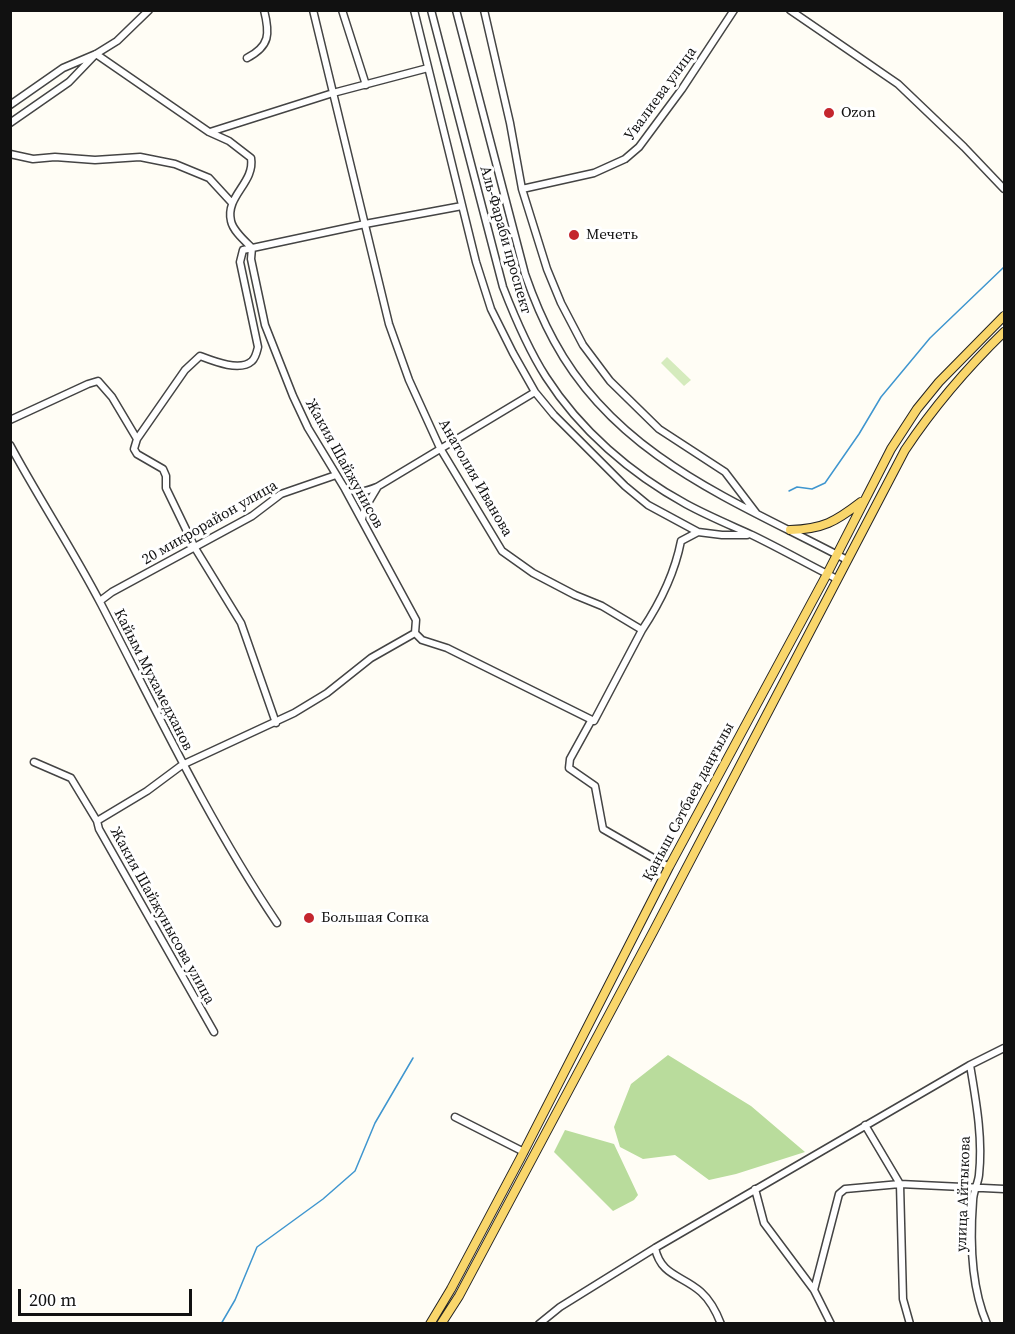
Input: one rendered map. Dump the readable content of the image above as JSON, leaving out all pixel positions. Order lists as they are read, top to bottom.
{
  "streets": {
    "main road": ["Қаныш Сәтбаев даңғылы"],
    "street": [
      "Увалиева улица",
      "Аль-Фараби проспект",
      "Жакия Шайжунисов",
      "Анатолия Иванова",
      "20 микрорайон улица",
      "Кайым Мухамедханов",
      "Жакия Шайжунысова улица",
      "улица Айтыкова"
    ]
  },
  "crossings": [
    ["Аль-Фараби проспект", "Қаныш Сәтбаев даңғылы"],
    ["Жакия Шайжунисов", "20 микрорайон улица"],
    ["Жакия Шайжунисов", "Жакия Шайжунысова улица"],
    ["20 микрорайон улица", "Кайым Мухамедханов"],
    ["Кайым Мухамедханов", "Жакия Шайжунысова улица"]
  ],
  "places": ["Ozon", "Мечеть", "Большая Сопка"],
  "scale_bar": "200 m"
}
